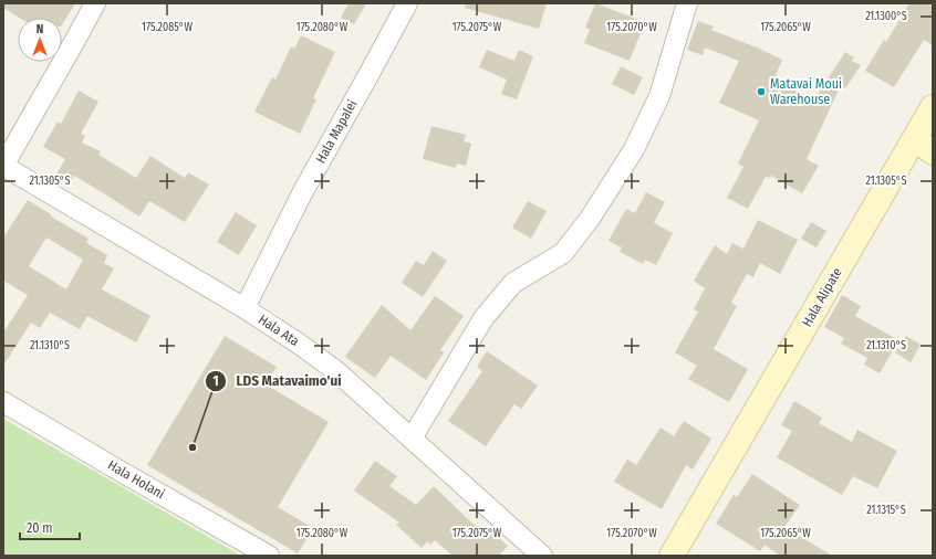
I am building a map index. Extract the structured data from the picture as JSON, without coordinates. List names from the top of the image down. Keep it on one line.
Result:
{"streets":{"street":["Hala Mapalei","Hala Alipate","Hala Ata","Hala Holani"]},"crossings":[["Hala Mapalei","Hala Ata"]],"places":["Matavai Moui Warehouse","LDS Matavaimo'ui"],"scale_bar":"20 m","north":"top","coordinates":["21.1300°S","175.2085°W","175.2080°W","175.2075°W","175.2070°W","175.2065°W","21.1305°S","21.1310°S","21.1315°S"]}
